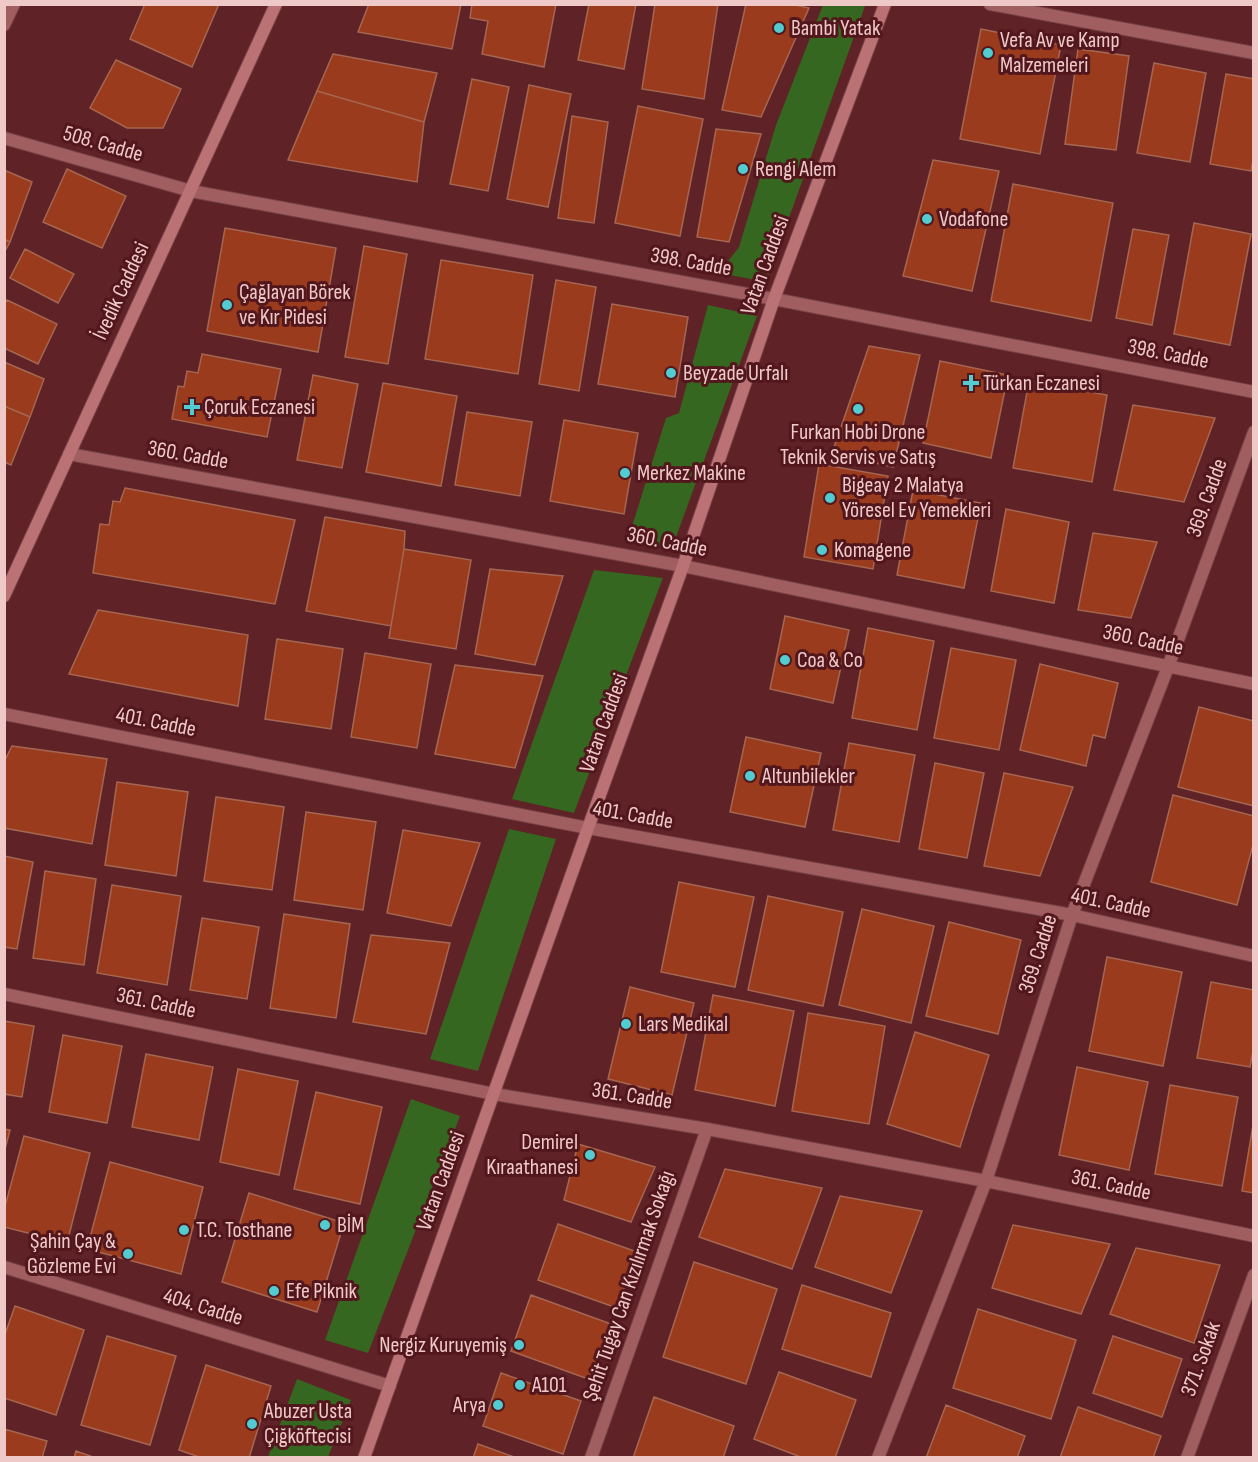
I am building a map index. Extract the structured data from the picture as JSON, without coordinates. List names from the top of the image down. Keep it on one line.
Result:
{"streets":{"main road":["Vatan Caddesi","İvedik Caddesi"],"street":["508. Cadde","398. Cadde","360. Cadde","369. Cadde","401. Cadde","361. Cadde","Şehit Tugay Can Kızılırmak Sokağı","404. Cadde","371. Sokak"]},"crossings":[["508. Cadde","398. Cadde"],["508. Cadde","İvedik Caddesi"],["398. Cadde","Vatan Caddesi"],["398. Cadde","İvedik Caddesi"],["Vatan Caddesi","360. Cadde"],["Vatan Caddesi","401. Cadde"],["Vatan Caddesi","361. Cadde"],["Vatan Caddesi","404. Cadde"],["İvedik Caddesi","360. Cadde"],["360. Cadde","369. Cadde"],["369. Cadde","401. Cadde"],["369. Cadde","361. Cadde"],["361. Cadde","Şehit Tugay Can Kızılırmak Sokağı"]],"places":{"other":["Bambi Yatak","Vefa Av ve Kamp Malzemeleri","Rengi Alem","Vodafone","Çağlayan Börek ve Kır Pidesi","Beyzade Urfalı","Furkan Hobi Drone Teknik Servis ve Satış","Merkez Makine","Bigeay 2 Malatya Yöresel Ev Yemekleri","Komagene","Coa & Co","Altunbilekler","Lars Medikal","Demirel Kıraathanesi","BİM","T.C. Tosthane","Şahin Çay & Gözleme Evi","Efe Piknik","Nergiz Kuruyemiş","A101","Arya","Abuzer Usta Çiğköftecisi"],"health":["Türkan Eczanesi","Çoruk Eczanesi"]}}
